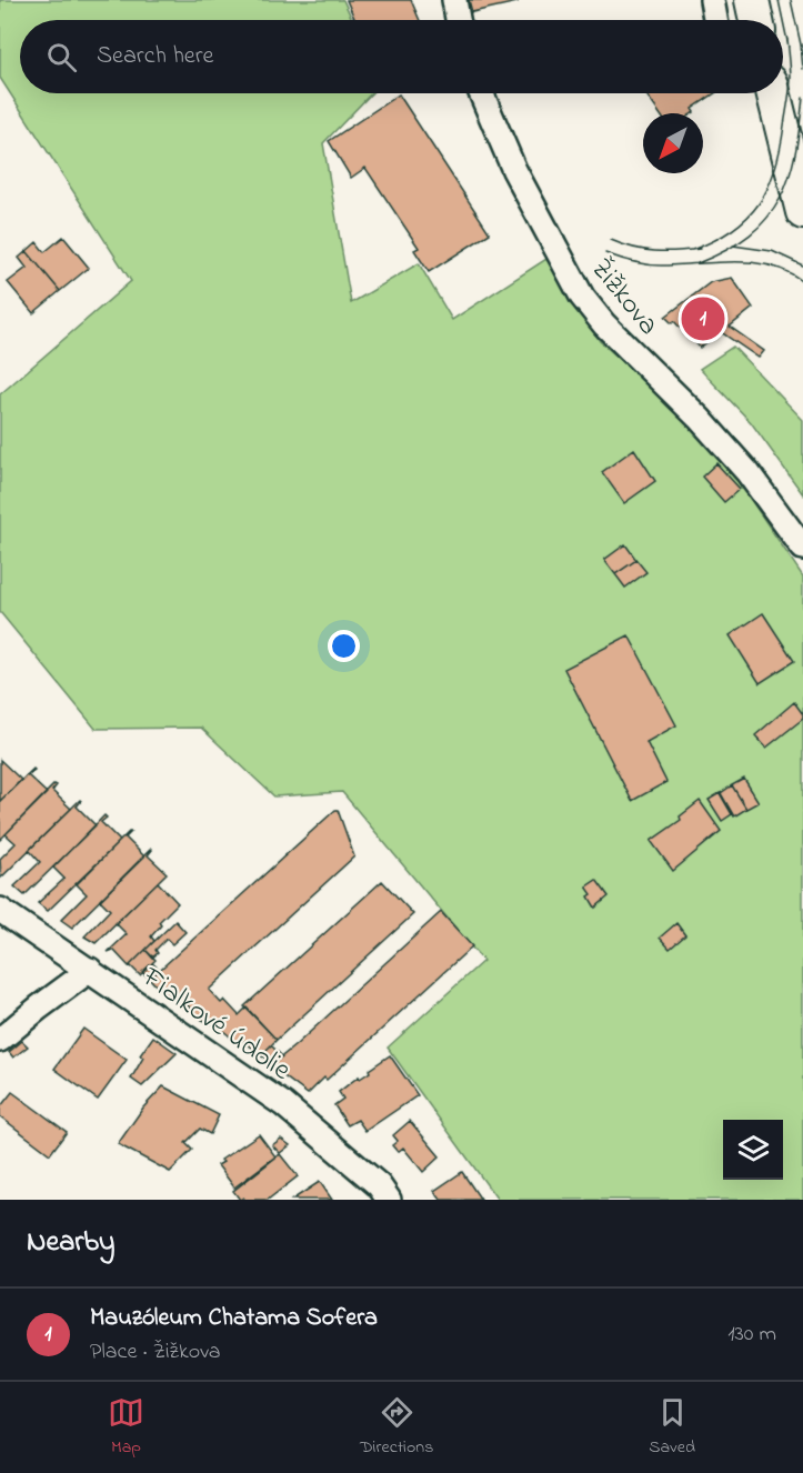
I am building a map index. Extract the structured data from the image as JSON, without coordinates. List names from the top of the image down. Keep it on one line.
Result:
{"streets":{"street":["Žižkova","Fialkové údolie"]},"north":"bottom left","page":{"search":"Search here","pins":"1","heading":"Nearby","list":[{"mark":"1","name":"Mauzóleum Chatama Sofera","note":"Place · Žižkova","value":"130 m"}],"nav":["Map","Directions","Saved"]}}
